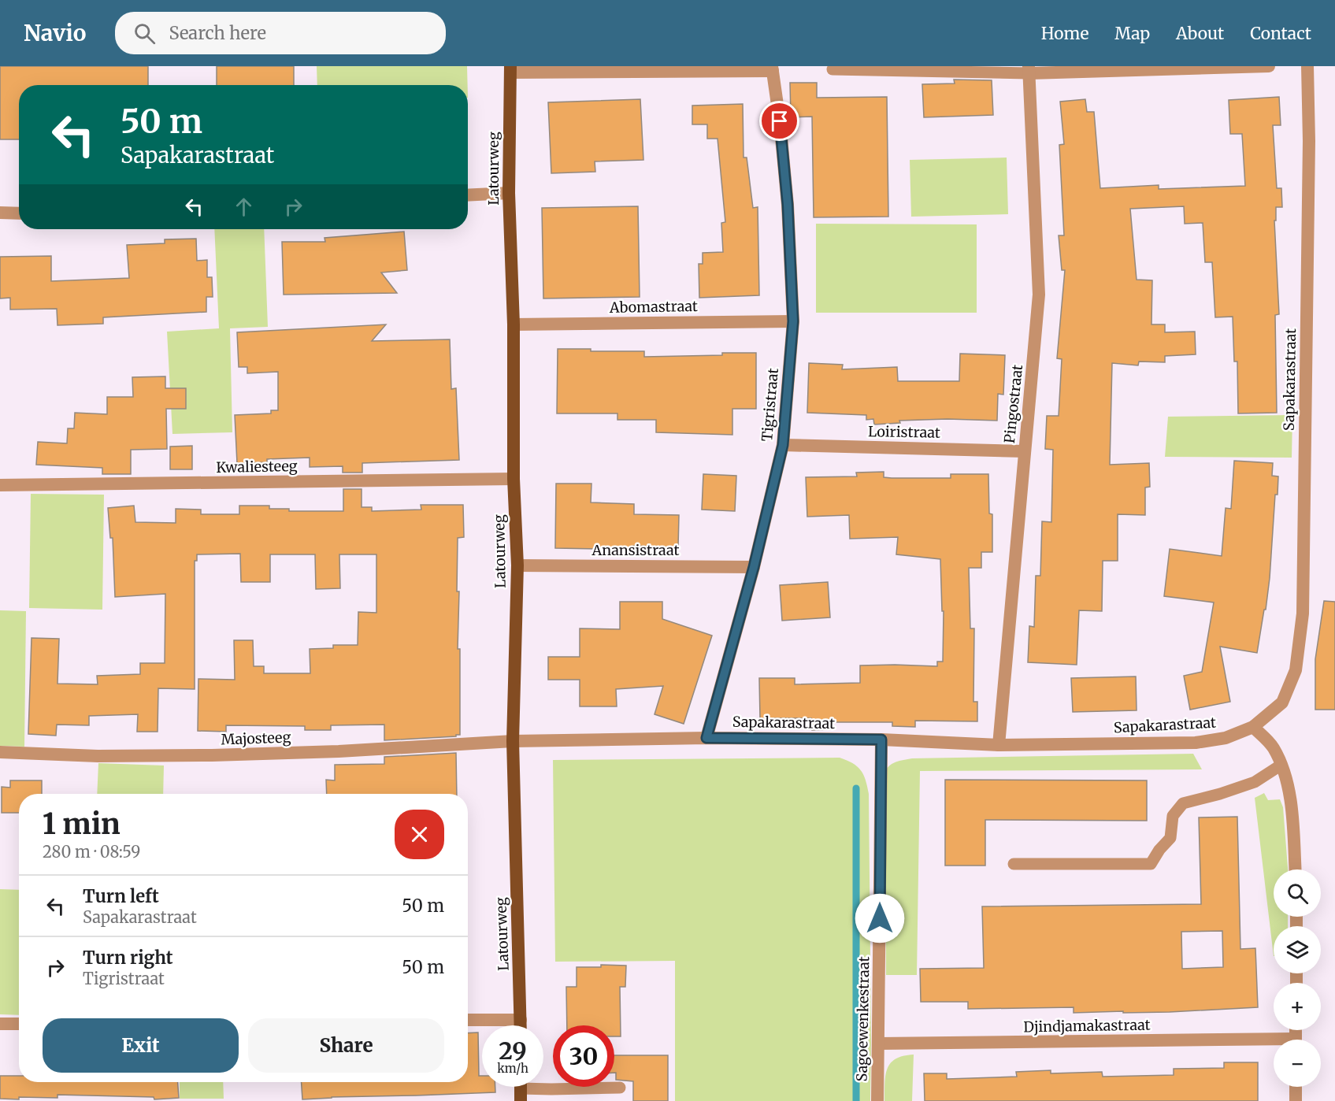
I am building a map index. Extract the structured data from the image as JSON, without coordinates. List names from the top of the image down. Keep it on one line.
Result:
{"streets":{"main road":["Latourweg"],"street":["Abomastraat","Sapakarastraat","Pingostraat","Tigristraat","Loiristraat","Kwaliesteeg","Anansistraat","Majosteeg","Sagoewenkestraat","Djindjamakastraat"]},"crossings":[["Latourweg","Abomastraat"],["Latourweg","Sapakarastraat"],["Latourweg","Kwaliesteeg"],["Latourweg","Anansistraat"],["Latourweg","Majosteeg"],["Abomastraat","Tigristraat"],["Sapakarastraat","Pingostraat"],["Sapakarastraat","Tigristraat"],["Sapakarastraat","Majosteeg"],["Sapakarastraat","Sagoewenkestraat"],["Pingostraat","Loiristraat"],["Tigristraat","Loiristraat"],["Tigristraat","Anansistraat"],["Sagoewenkestraat","Djindjamakastraat"]],"page":{"header":"Navio","search":"Search here","nav":["Home","Map","About","Contact"],"turn":["50 m","Sapakarastraat"],"heading":["1 min","280 m · 08:59"],"map_buttons":["+","−"],"list":[{"name":"Turn left","note":"Sapakarastraat","value":"50 m"},{"name":"Turn right","note":"Tigristraat","value":"50 m"}],"buttons":["Exit","Share"],"speed":"29 km/h","limit":"30"}}
